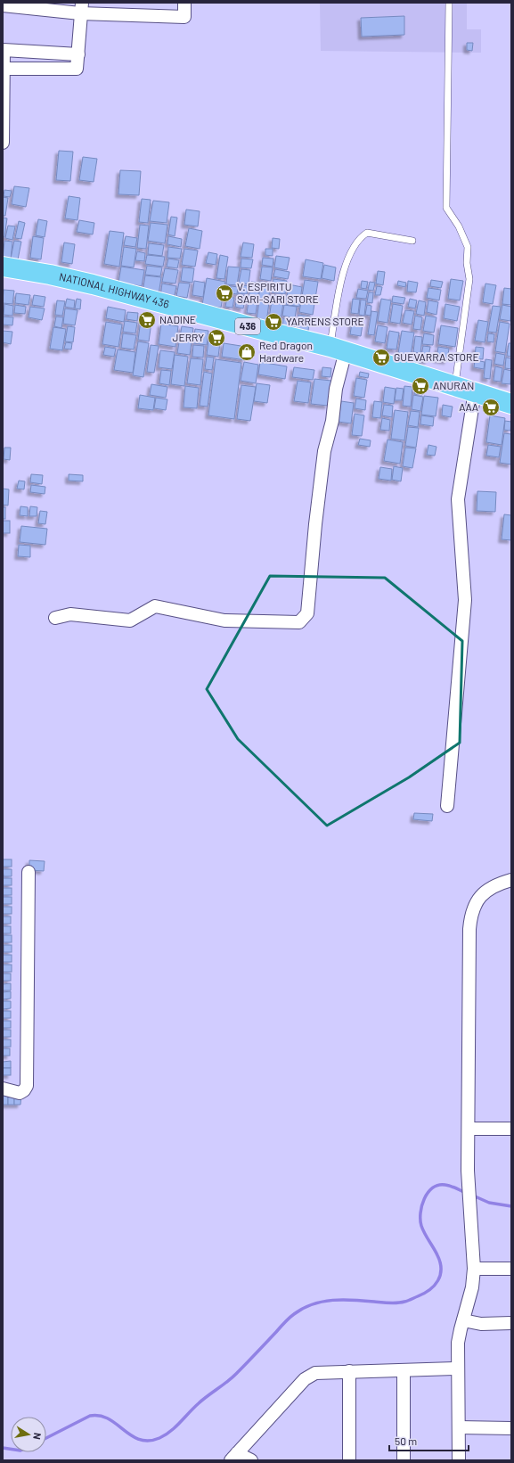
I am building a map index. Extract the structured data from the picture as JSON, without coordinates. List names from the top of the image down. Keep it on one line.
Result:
{"streets":{"main road":["NATIONAL HIGHWAY 436","436"]},"places":{"supermarket":["V. ESPIRITU SARI-SARI STORE","NADINE","YARRENS STORE","JERRY","GUEVARRA STORE","ANURAN","AAA"],"shop":["Red Dragon Hardware"]},"scale_bar":"50 m","north":"right"}
